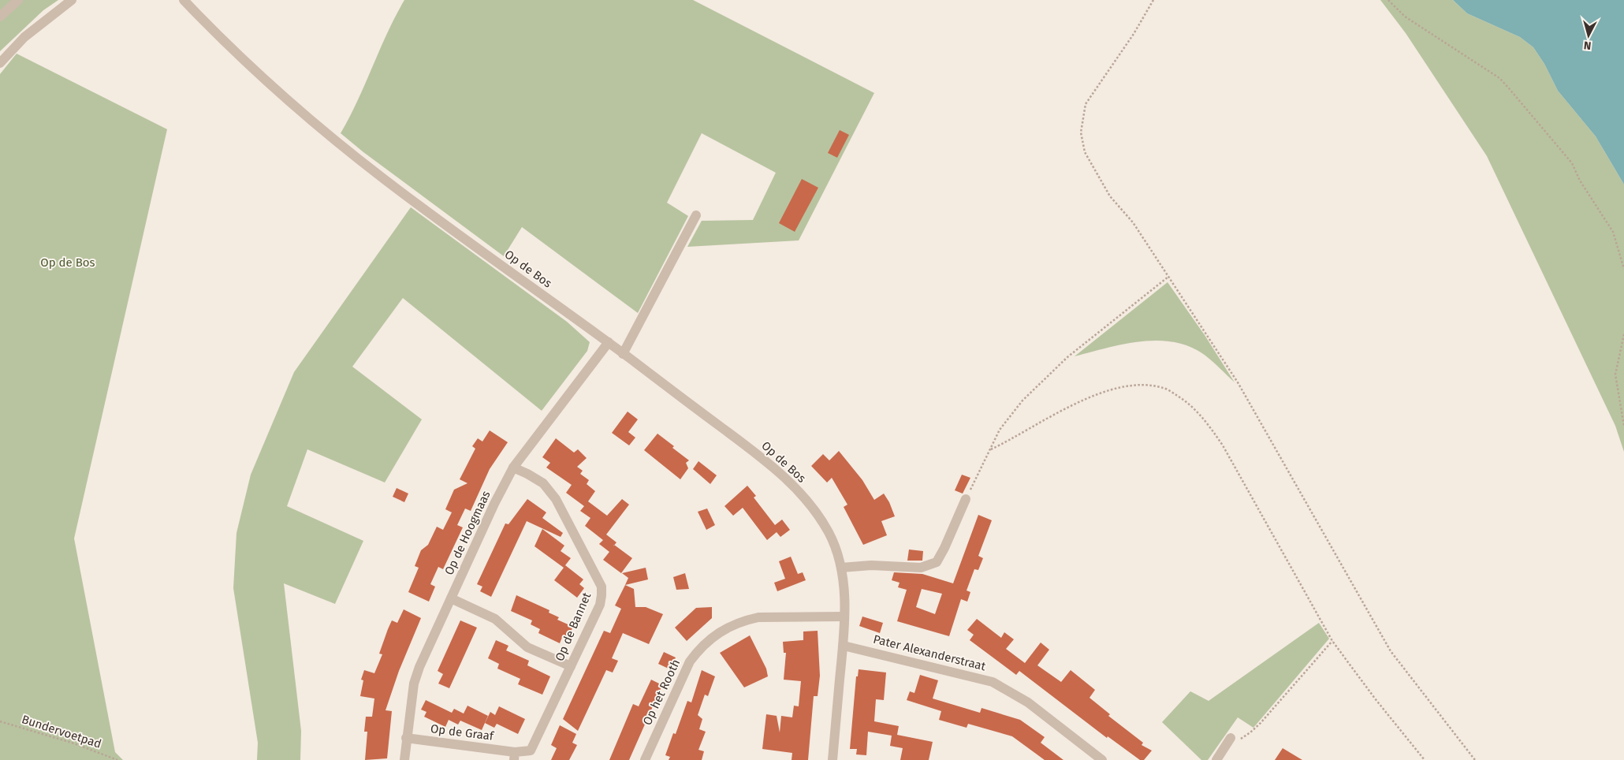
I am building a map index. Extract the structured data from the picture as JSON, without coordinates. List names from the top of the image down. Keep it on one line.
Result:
{"streets":{"street":["Op de Bos","Op de Hoogmaas","Op de Bannet","Pater Alexanderstraat","Op het Rooth","Op de Graaf"],"path":["Bundervoetpad"]},"crossings":[["Op de Bos","Op de Hoogmaas"],["Op de Bos","Pater Alexanderstraat"],["Op de Bos","Op het Rooth"],["Op de Hoogmaas","Op de Bannet"],["Op de Hoogmaas","Op de Graaf"],["Op de Bannet","Op de Graaf"]],"parks":["Op de Bos"],"north":"bottom"}
